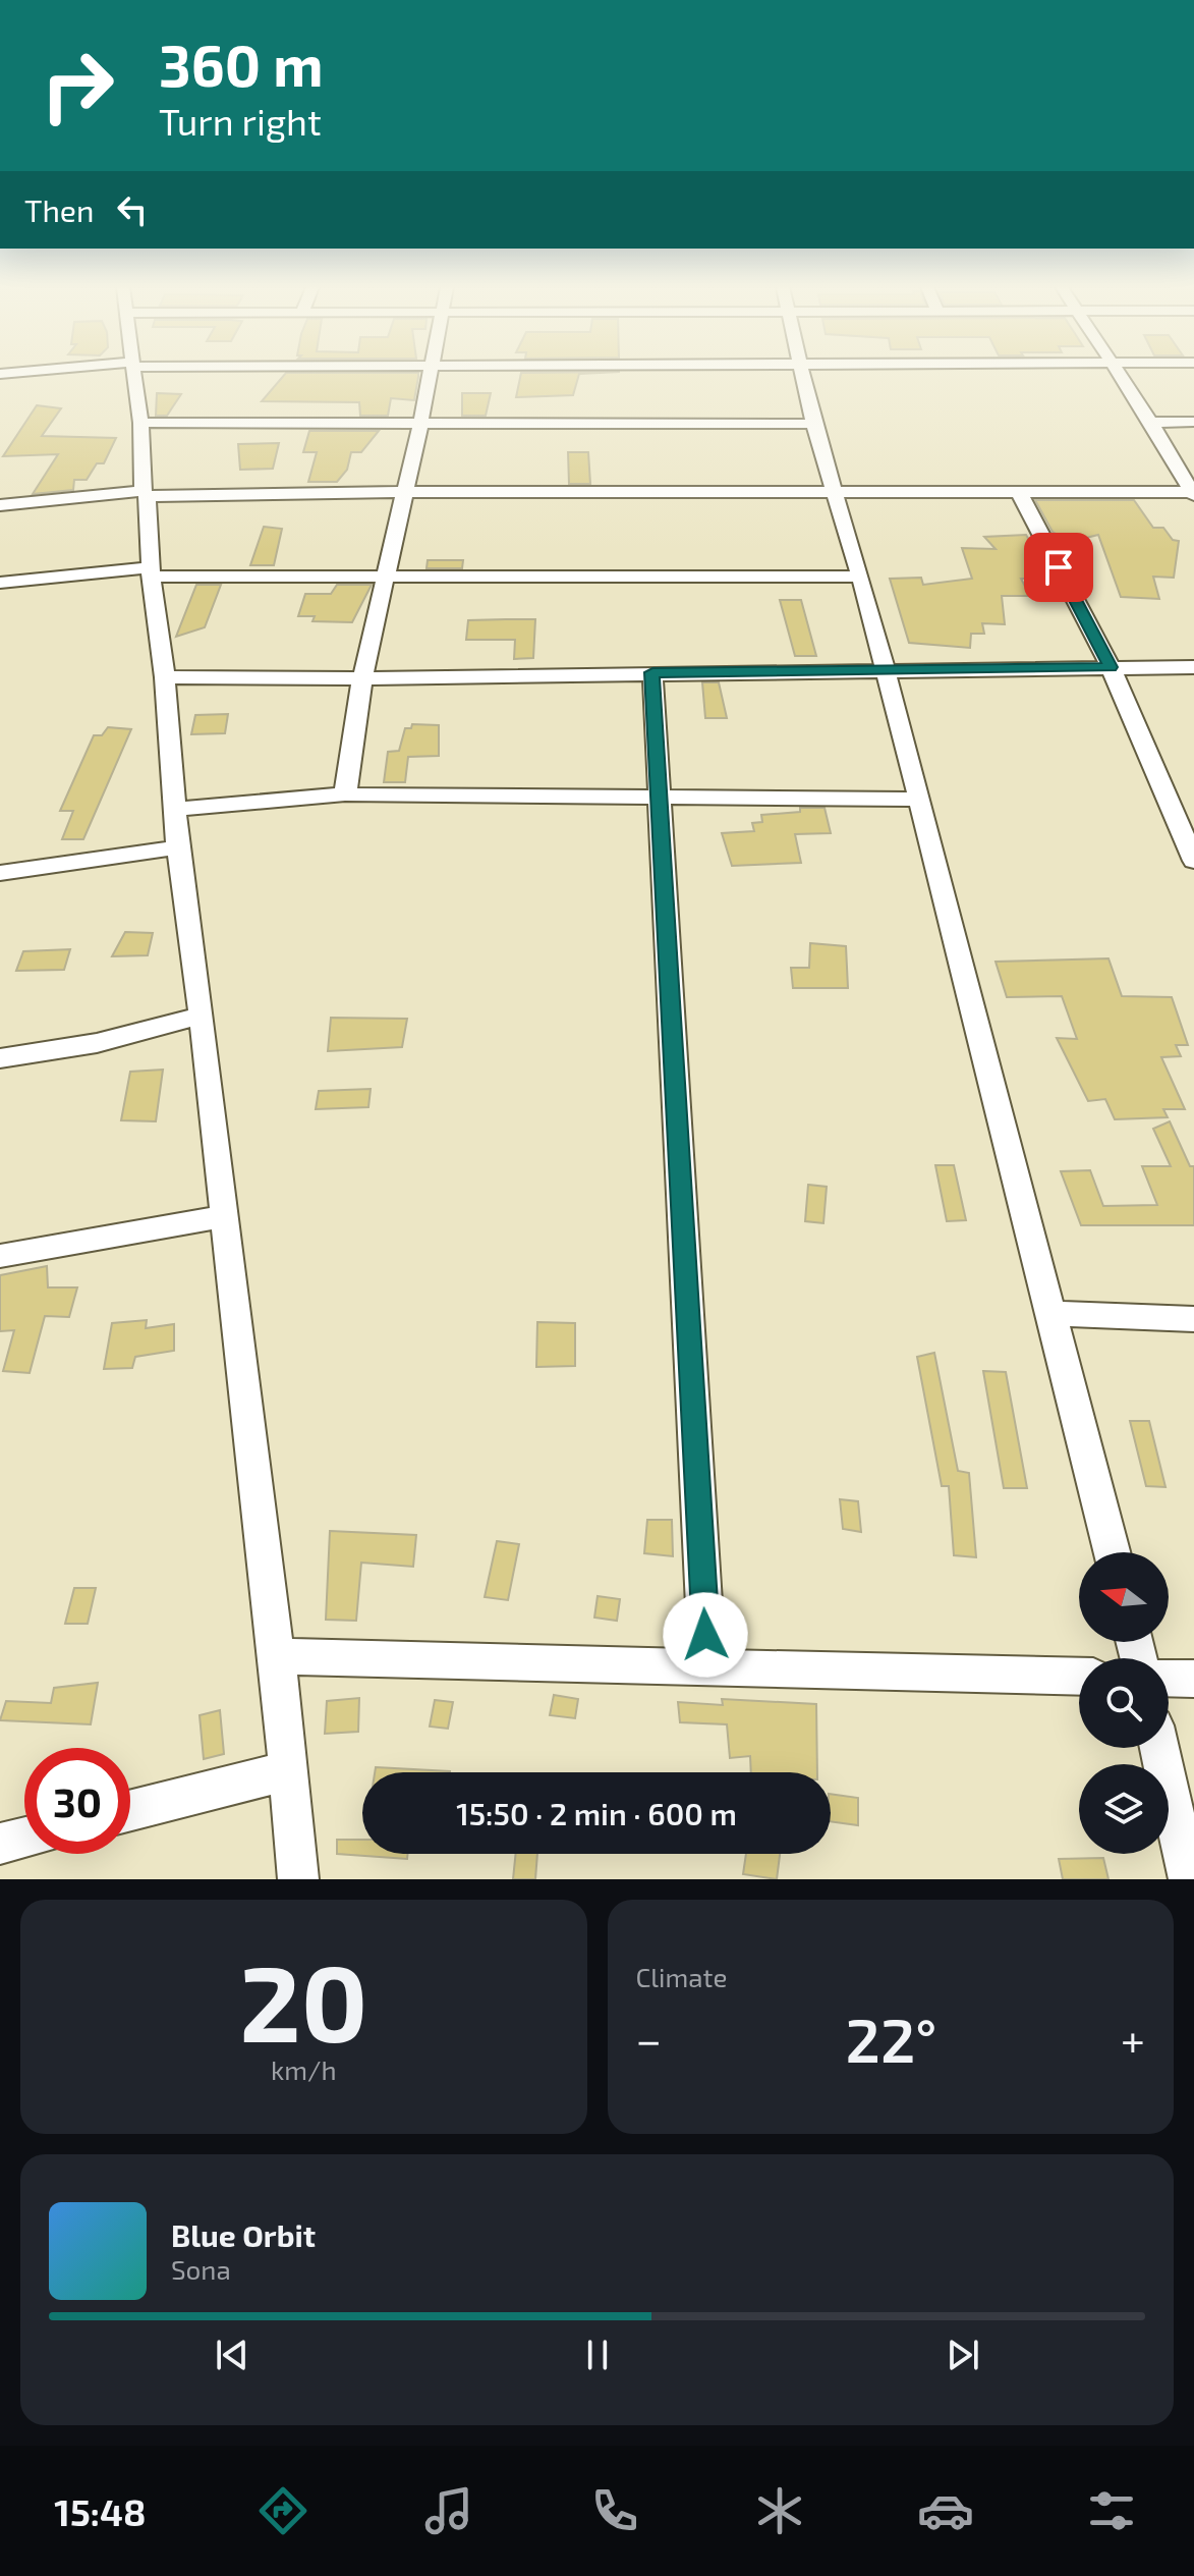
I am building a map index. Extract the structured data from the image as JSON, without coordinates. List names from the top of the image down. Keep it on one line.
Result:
{"north":"left","page":{"turn":["360 m","Turn right"],"then":"Then","limit":"30","trip":"15:50 · 2 min · 600 m","tile":[["20","km/h"],"Climate"],"heat":["−","22°","+"],"song":["Blue Orbit","Sona"],"tabs":"15:48"}}
